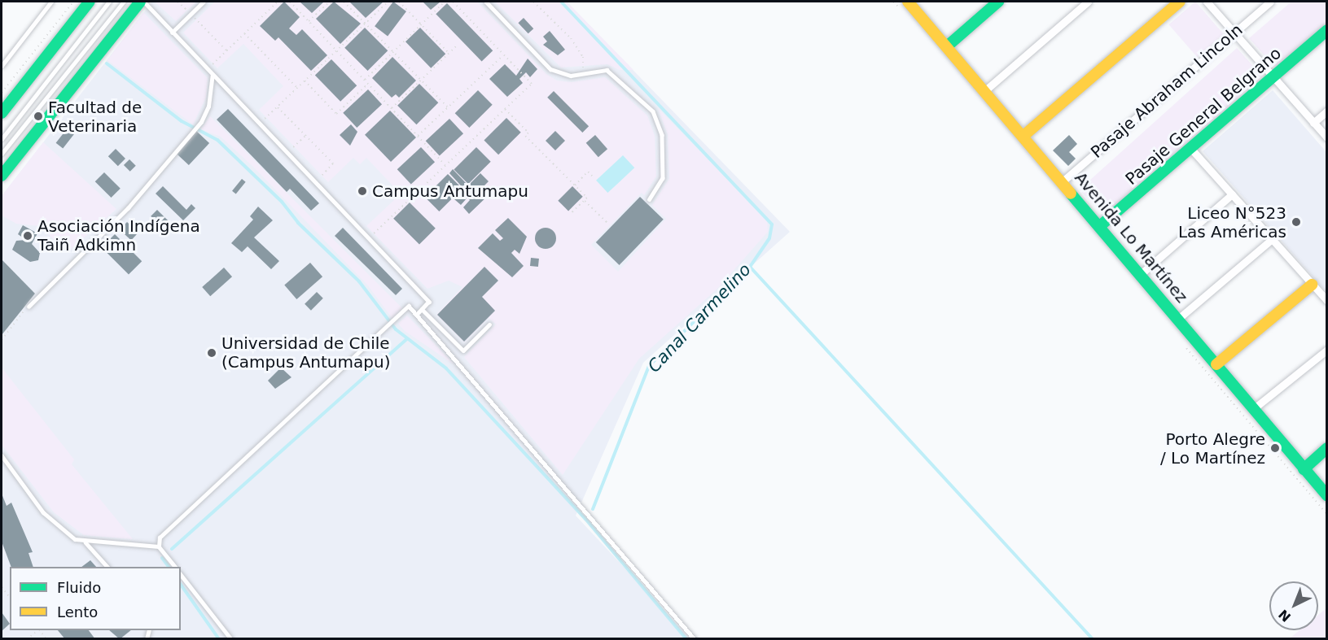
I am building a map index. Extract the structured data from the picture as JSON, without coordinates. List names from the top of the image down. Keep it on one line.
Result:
{"streets":{"main road":["Pasaje General Belgrano","Avenida Lo Martínez"],"street":["Pasaje Abraham Lincoln"]},"crossings":[["Pasaje Abraham Lincoln","Avenida Lo Martínez"],["Pasaje General Belgrano","Avenida Lo Martínez"]],"water":["Canal Carmelino"],"places":["Facultad de Veterinaria","Campus Antumapu","Liceo N°523 Las Américas","Asociación Indígena Taiñ Adkimn","Universidad de Chile (Campus Antumapu)","Porto Alegre / Lo Martínez"],"legend":["Fluido","Lento"],"north":"bottom left"}
